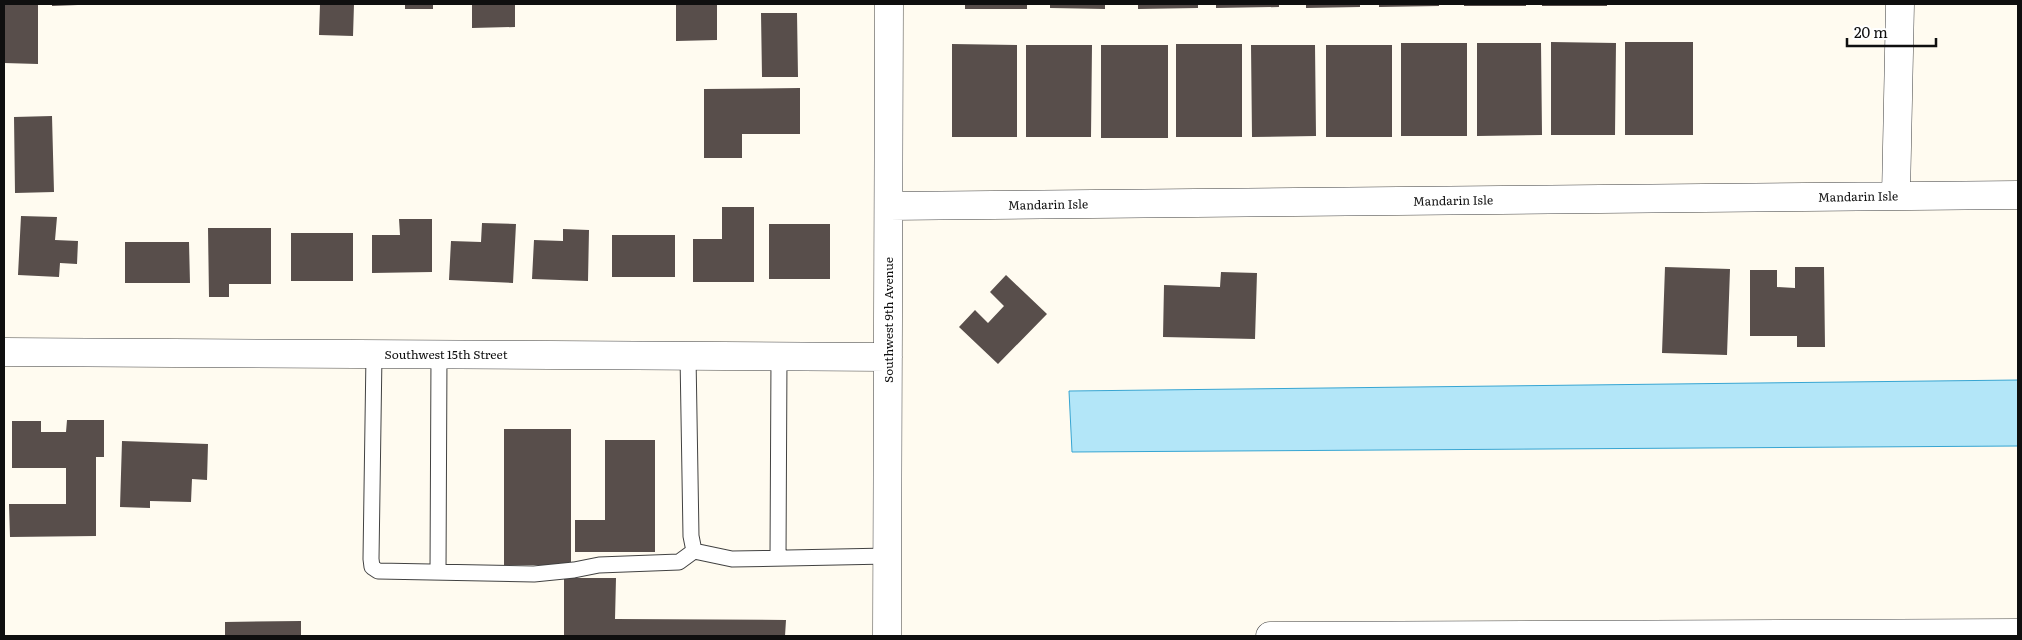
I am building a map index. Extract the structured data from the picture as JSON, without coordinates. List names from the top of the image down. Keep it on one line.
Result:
{"streets":{"street":["Mandarin Isle","Southwest 9th Avenue","Southwest 15th Street"]},"crossings":[["Mandarin Isle","Southwest 9th Avenue"],["Southwest 9th Avenue","Southwest 15th Street"]],"scale_bar":"20 m"}
